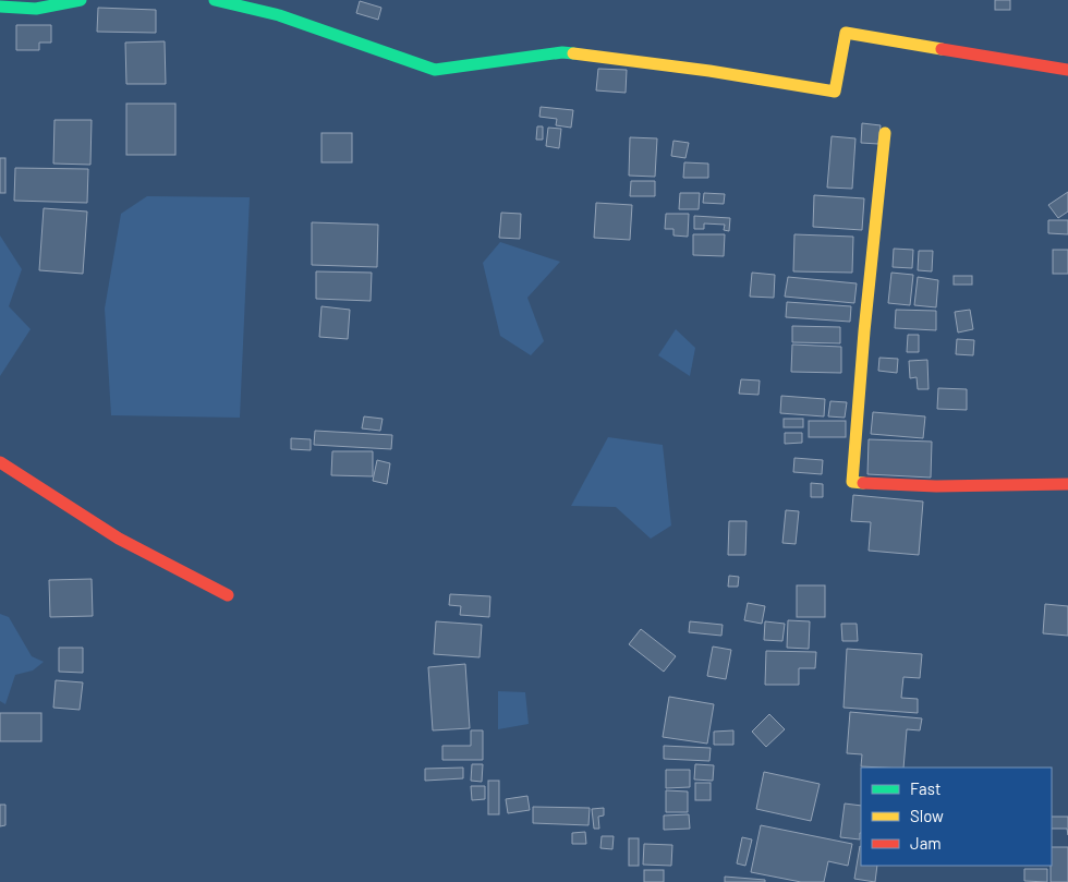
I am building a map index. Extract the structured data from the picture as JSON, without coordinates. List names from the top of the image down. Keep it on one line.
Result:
{"legend":["Fast","Slow","Jam"]}
